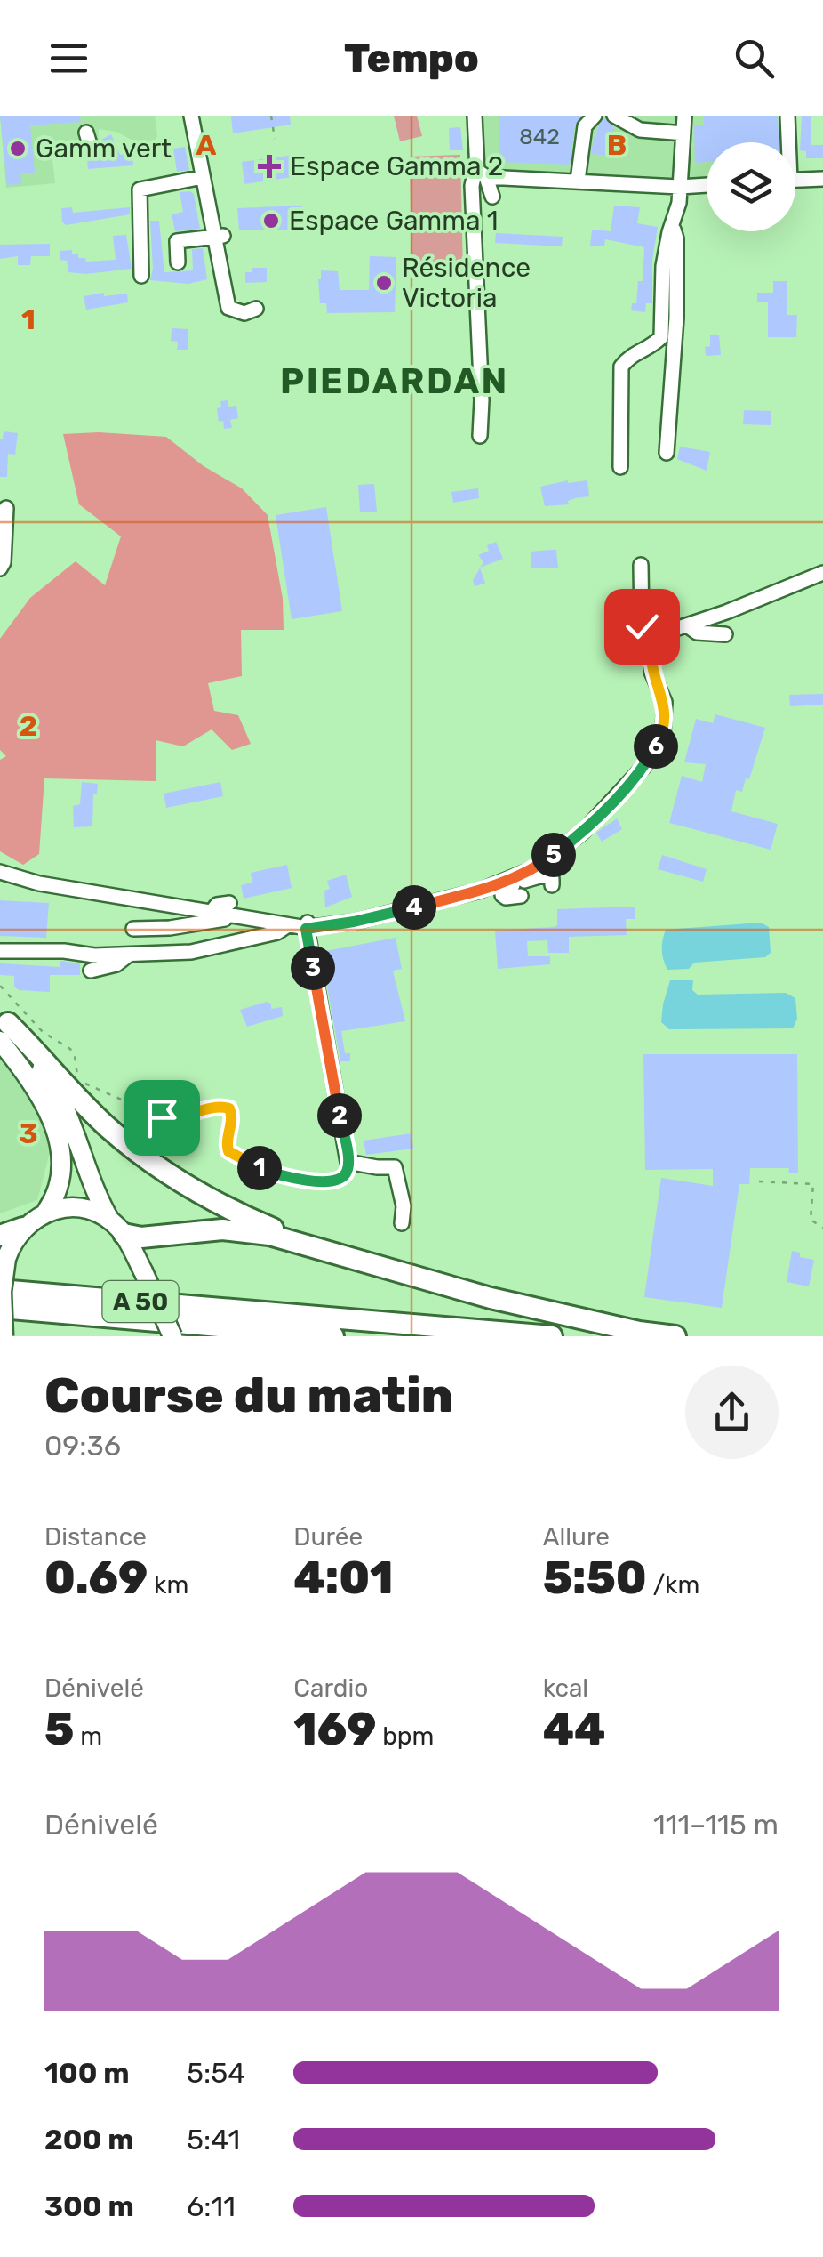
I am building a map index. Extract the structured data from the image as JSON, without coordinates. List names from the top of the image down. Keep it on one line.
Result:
{"streets":{"highway":["A 50"]},"districts":["PIEDARDAN"],"places":{"other":["Gamm vert","Espace Gamma 1","Résidence Victoria"],"health":["Espace Gamma 2"]},"house_numbers":["842"],"page":{"header":"Tempo","pins":["6","5","4","3","2","1"],"heading":["Course du matin","09:36"],"stats":[["Distance","0.69 km"],["Durée","4:01"],["Allure","5:50 /km"],["Dénivelé","5 m"],["Cardio","169 bpm"],["kcal","44"]],"chart":["Dénivelé","111–115 m"],"list":[{"name":"100 m","note":"5:54"},{"name":"200 m","note":"5:41"},{"name":"300 m","note":"6:11"}]},"grid":{"columns":["A","B"],"rows":["1","2","3"]}}
